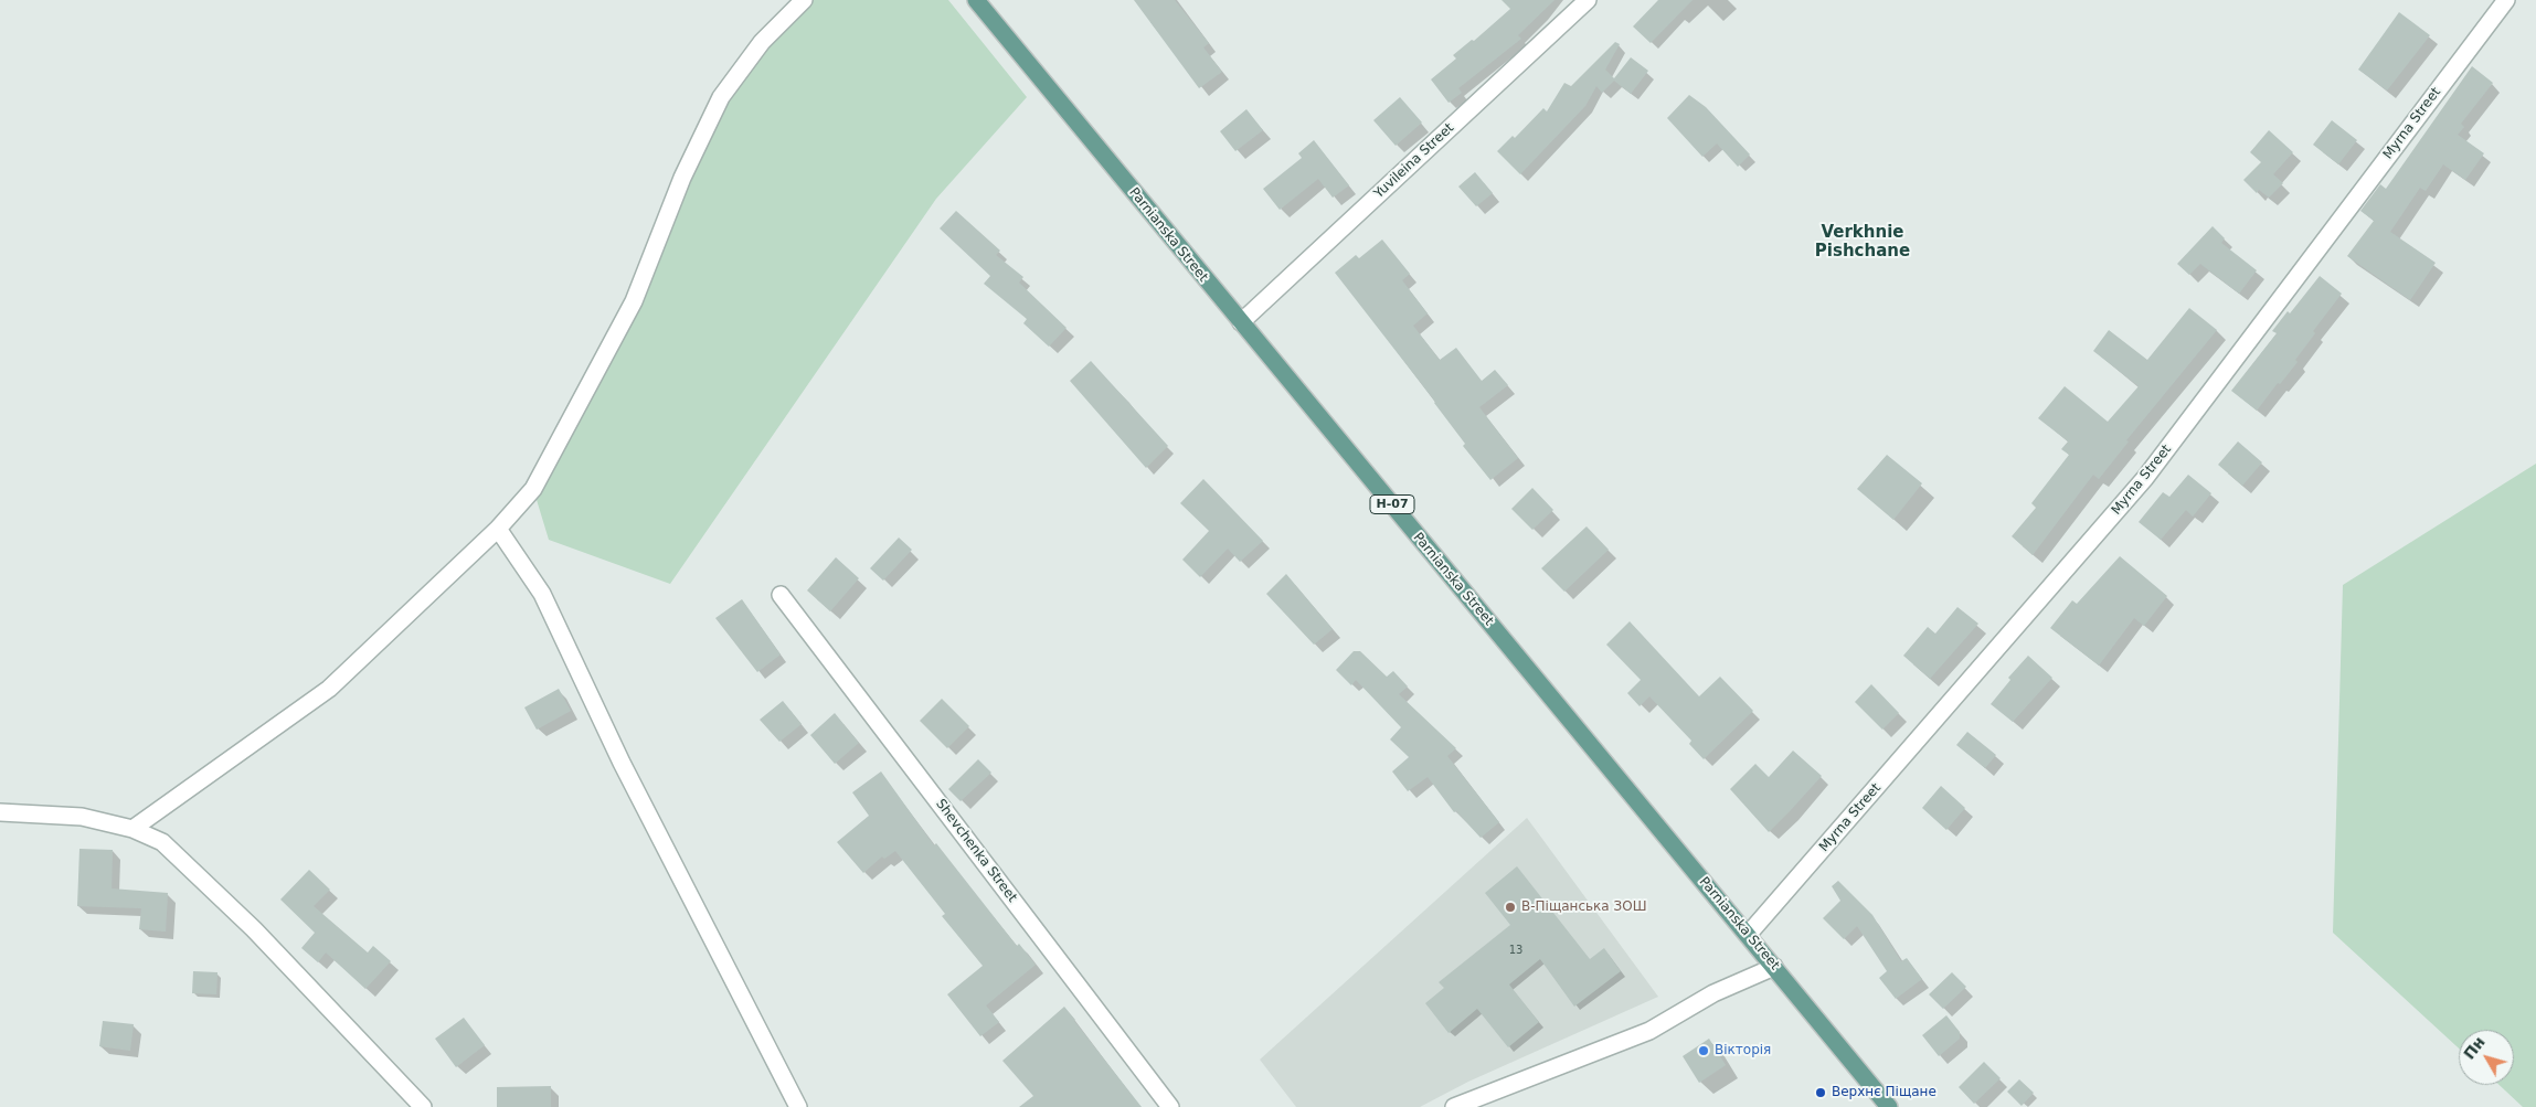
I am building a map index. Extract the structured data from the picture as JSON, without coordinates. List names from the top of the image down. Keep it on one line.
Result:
{"streets":{"main road":["Parnianska Street","Н-07"],"street":["Myrna Street","Yuvileina Street","Shevchenka Street"]},"crossings":[["Myrna Street","Parnianska Street"],["Yuvileina Street","Parnianska Street"]],"districts":["Verkhnie Pishchane"],"places":["В-Піщанська ЗОШ","Вікторія","Верхнє Піщане"],"house_numbers":["13"],"north":"top left"}
